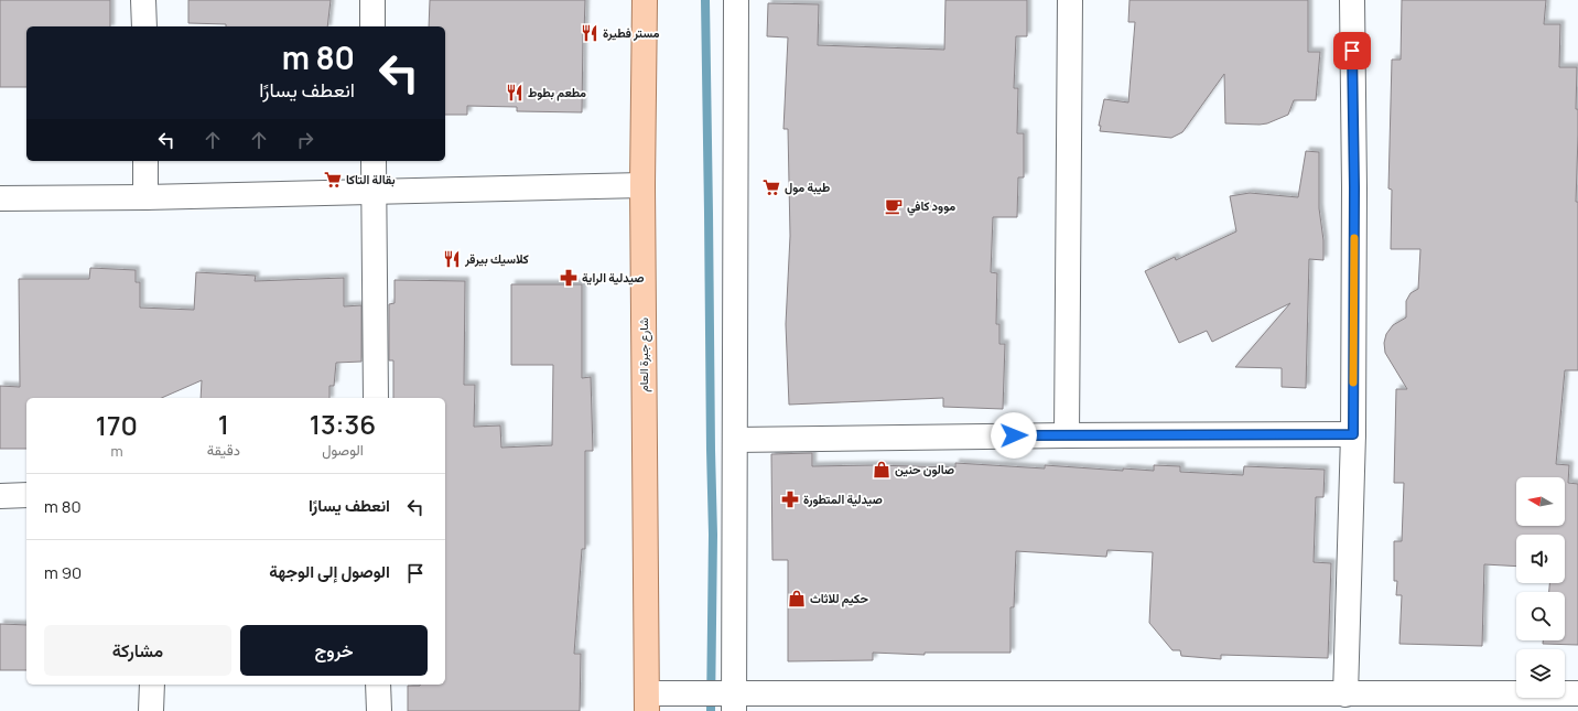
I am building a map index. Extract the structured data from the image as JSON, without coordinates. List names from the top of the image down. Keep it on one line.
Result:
{"streets":{"main road":["شارع جبرة العام"]},"places":{"restaurant":["مستر فطيرة","مطعم بطوط","كلاسيك بيرقر"],"supermarket":["بقالة التاكا","طيبة مول"],"cafe":["موود كافي"],"pharmacy":["صيدلية الراية","صيدلية المتطورة"],"shop":["صالون حنين","حكيم للاثاث"]},"north":"left","page":{"turn":["80 m","انعطف يسارًا"],"eta":["13:36","الوصول","1","دقيقة","170","m"],"list":[{"name":"انعطف يسارًا","value":"80 m"},{"name":"الوصول إلى الوجهة","value":"90 m"}],"buttons":["خروج","مشاركة"]}}
